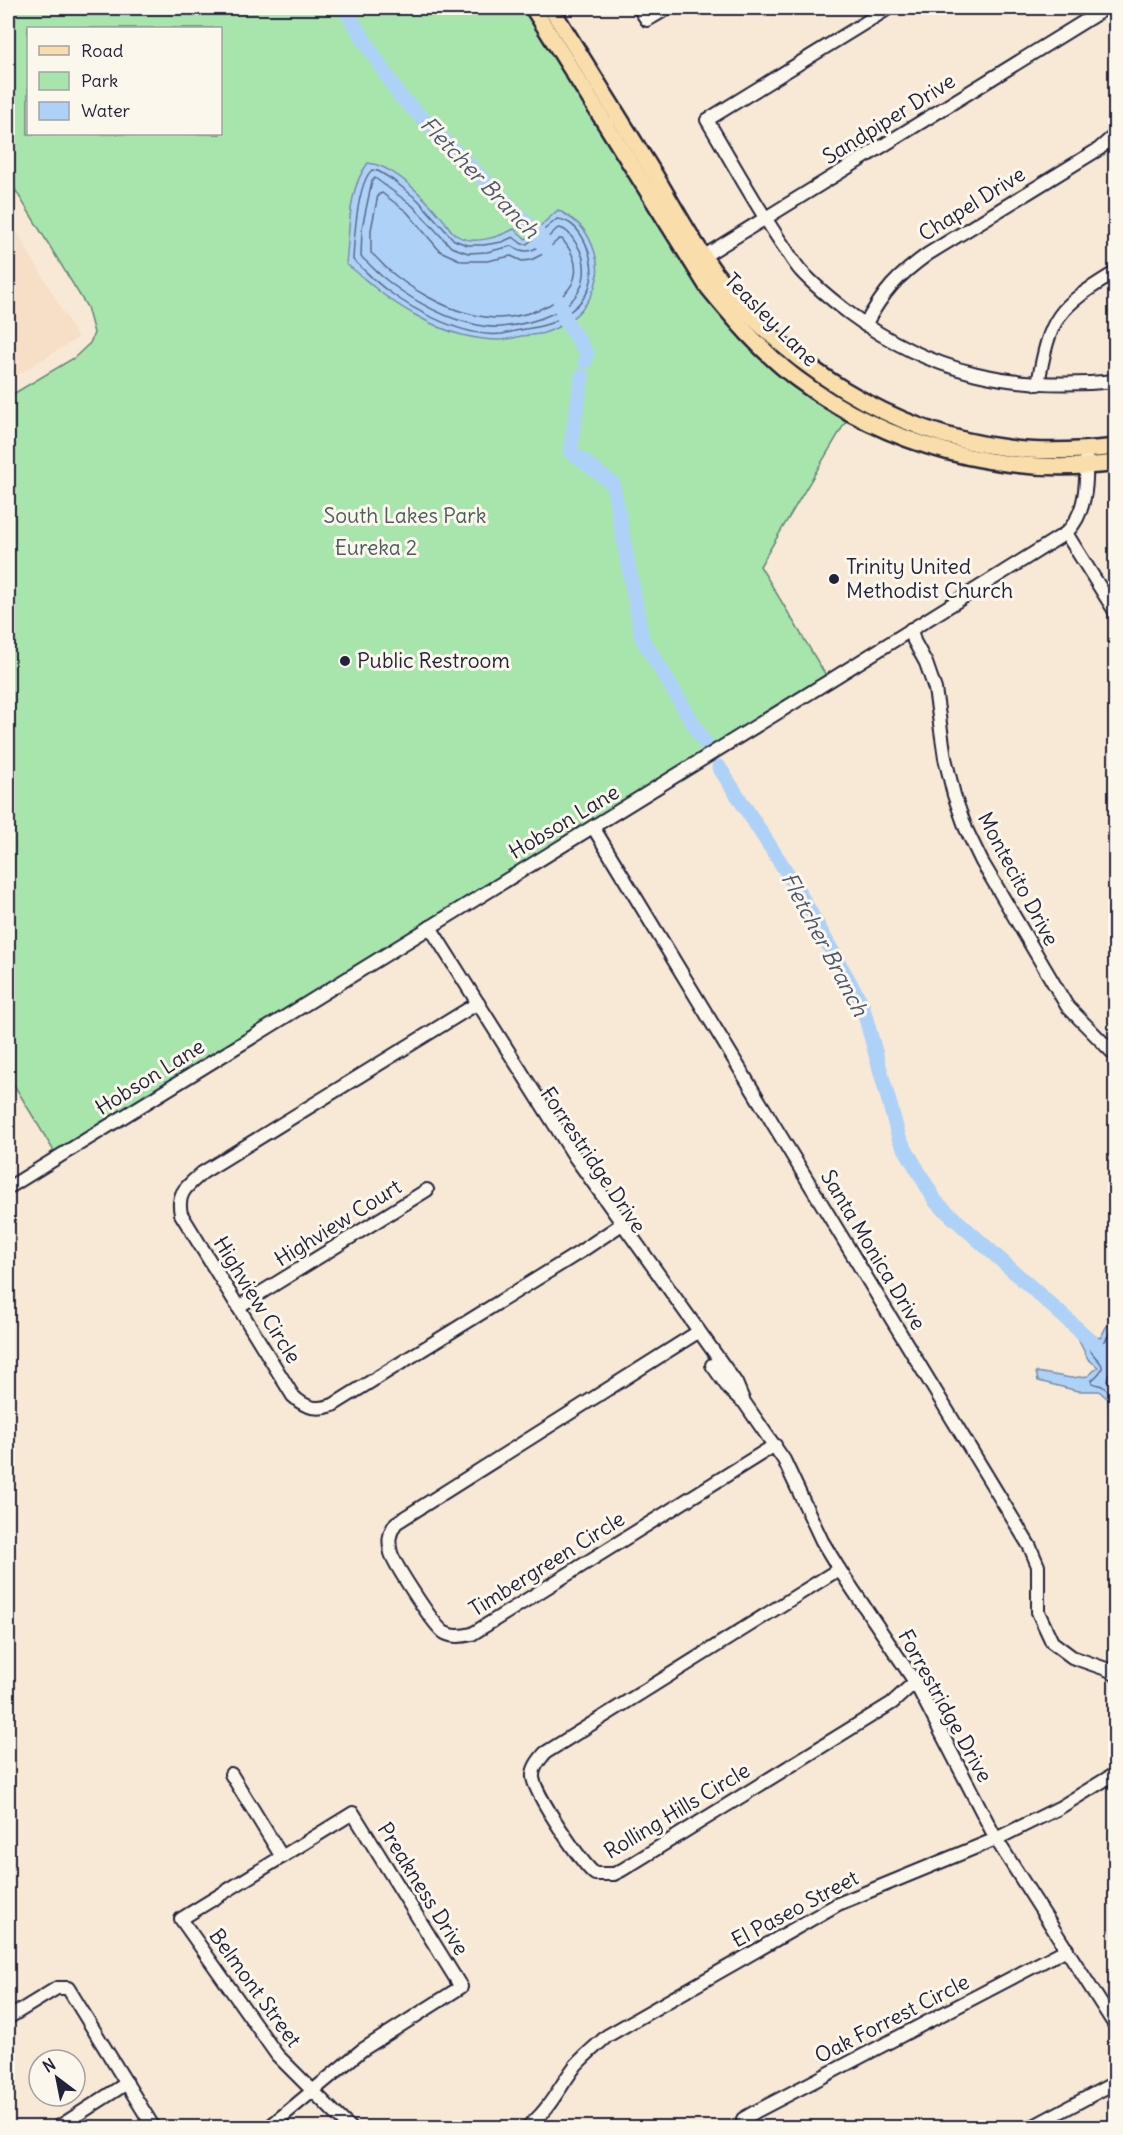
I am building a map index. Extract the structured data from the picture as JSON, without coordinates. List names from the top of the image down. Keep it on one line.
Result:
{"streets":{"main road":["Teasley Lane"],"street":["Sandpiper Drive","Chapel Drive","Hobson Lane","Montecito Drive","Forrestridge Drive","Highview Court","Santa Monica Drive","Highview Circle","Timbergreen Circle","Rolling Hills Circle","Preakness Drive","El Paseo Street","Belmont Street","Oak Forrest Circle"]},"crossings":[["Sandpiper Drive","Teasley Lane"],["Teasley Lane","Hobson Lane"],["Hobson Lane","Montecito Drive"],["Hobson Lane","Forrestridge Drive"],["Hobson Lane","Santa Monica Drive"],["Forrestridge Drive","Highview Circle"],["Forrestridge Drive","Timbergreen Circle"],["Forrestridge Drive","Rolling Hills Circle"],["Forrestridge Drive","El Paseo Street"],["Forrestridge Drive","Oak Forrest Circle"],["Highview Court","Highview Circle"],["Preakness Drive","Belmont Street"]],"water":["Fletcher Branch"],"parks":["South Lakes Park","Eureka 2"],"places":["Trinity United Methodist Church","Public Restroom"],"legend":["Road","Park","Water"],"north":"top left"}
